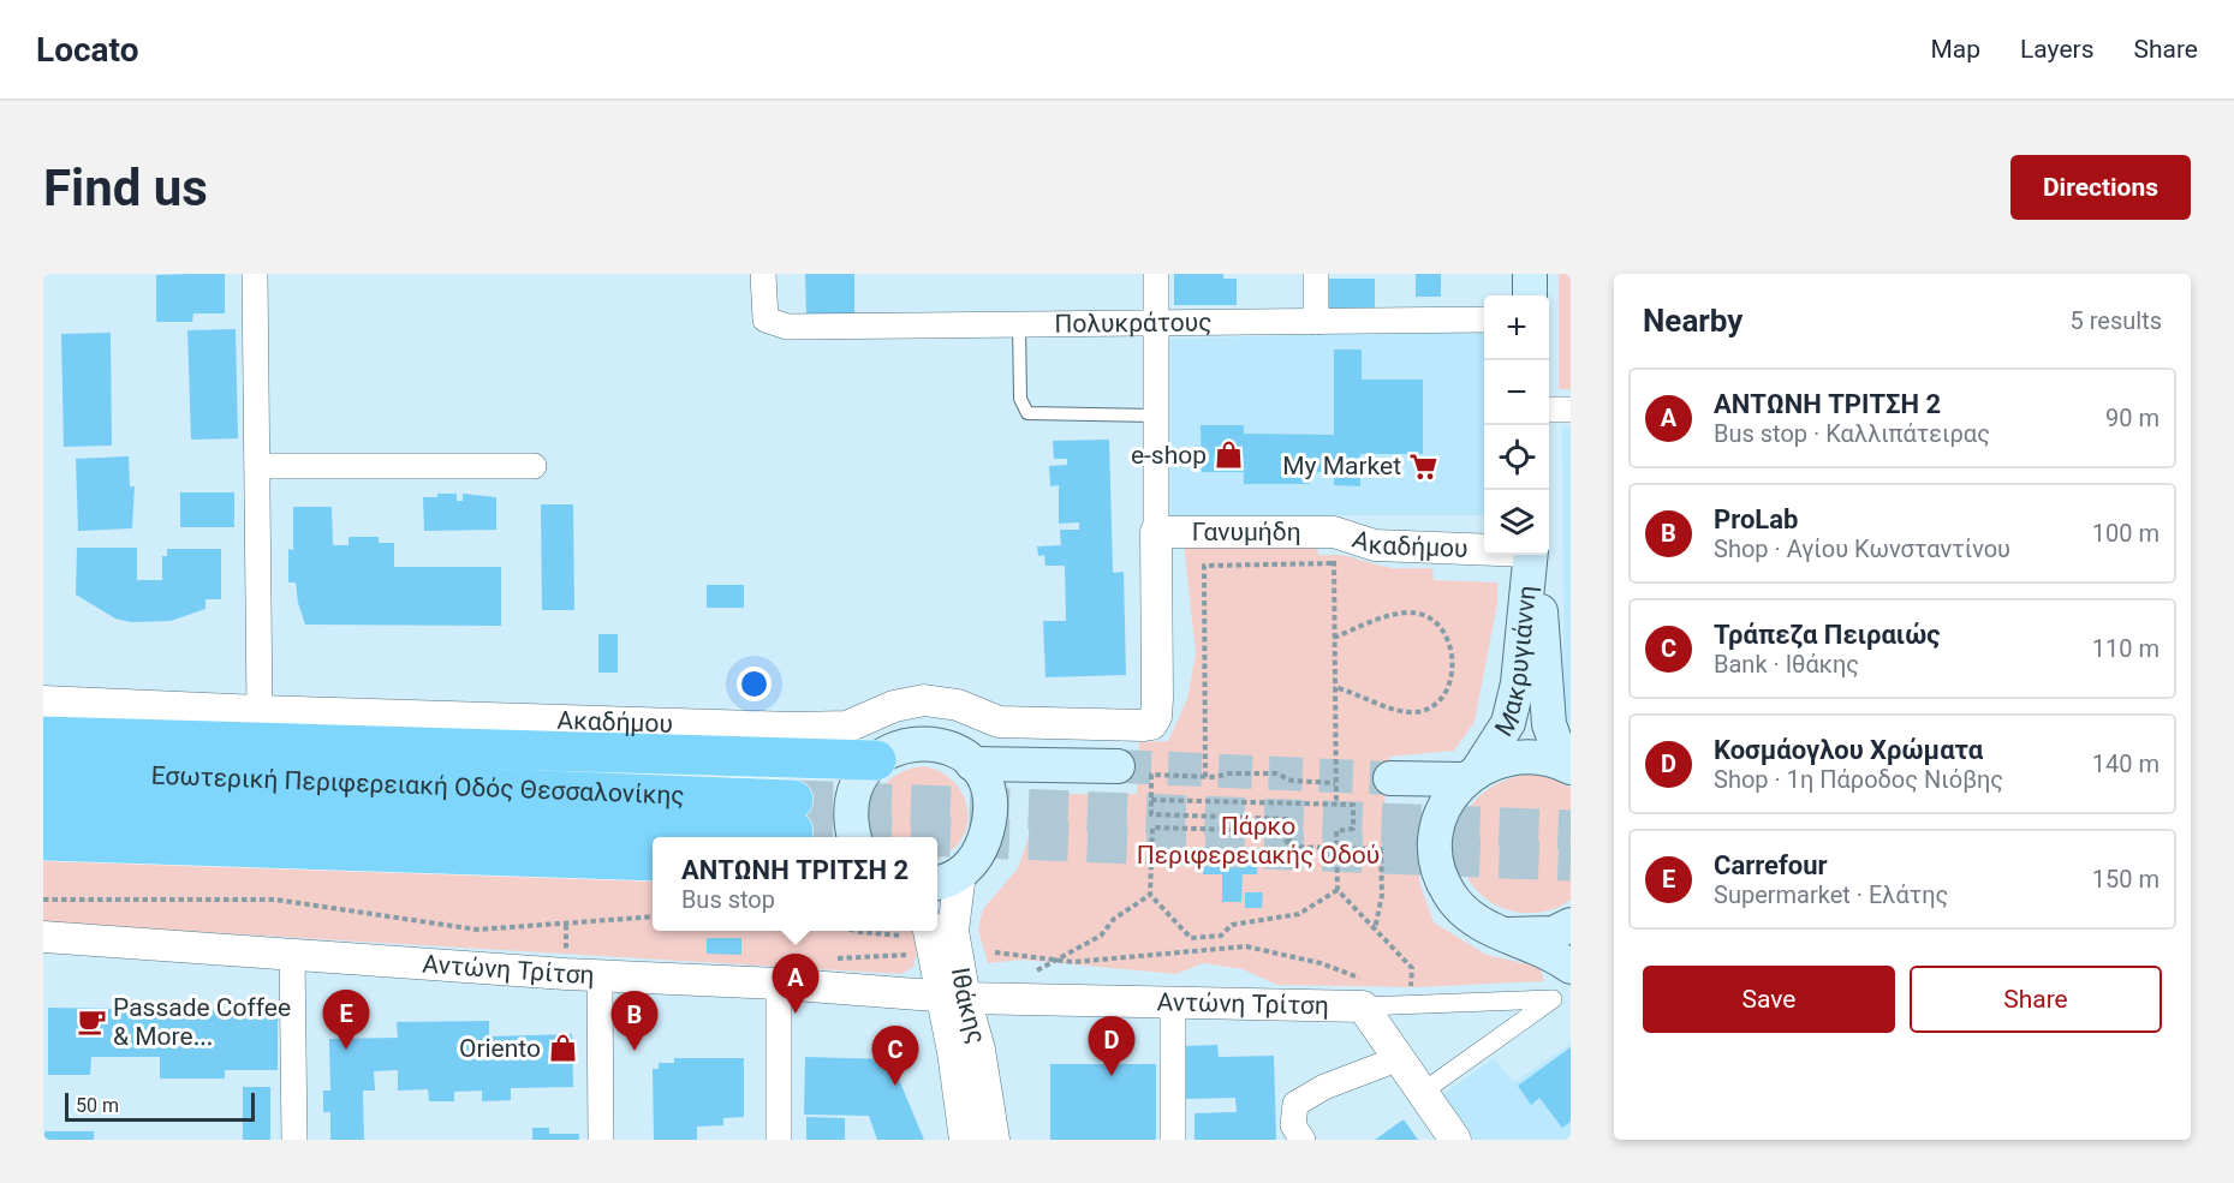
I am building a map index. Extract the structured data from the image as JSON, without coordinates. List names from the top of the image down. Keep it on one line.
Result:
{"streets":{"highway":["Εσωτερική Περιφερειακή Οδός Θεσσαλονίκης"],"main road":["Μακρυγιάννη","Ιθάκης"],"street":["Πολυκράτους","Γανυμήδη","Ακαδήμου","Αντώνη Τρίτση"]},"crossings":[["Γανυμήδη","Ακαδήμου"],["Ακαδήμου","Μακρυγιάννη"],["Αντώνη Τρίτση","Ιθάκης"]],"parks":["Πάρκο Περιφερειακής Οδού"],"places":{"shop":["e-shop","Oriento"],"supermarket":["Μy Μarket"],"cafe":["Passade Coffee & More..."]},"scale_bar":"50 m","page":{"header":"Locato","nav":["Map","Layers","Share"],"buttons":["Directions",["Save","Share"]],"title":"Find us","heading":["Nearby","5 results"],"map_buttons":["+","−"],"list":[{"mark":"A","name":"ΑΝΤΩΝΗ ΤΡΙΤΣΗ 2","note":"Bus stop · Καλλιπάτειρας","value":"90 m"},{"mark":"B","name":"ProLab","note":"Shop · Αγίου Κωνσταντίνου","value":"100 m"},{"mark":"C","name":"Τράπεζα Πειραιώς","note":"Bank · Ιθάκης","value":"110 m"},{"mark":"D","name":"Κοσμάογλου Χρώματα","note":"Shop · 1η Πάροδος Νιόβης","value":"140 m"},{"mark":"E","name":"Carrefour","note":"Supermarket · Ελάτης","value":"150 m"}],"popup":["ΑΝΤΩΝΗ ΤΡΙΤΣΗ 2","Bus stop"],"pins":["A","E","B","D","C"],"scale":"50 m"}}
